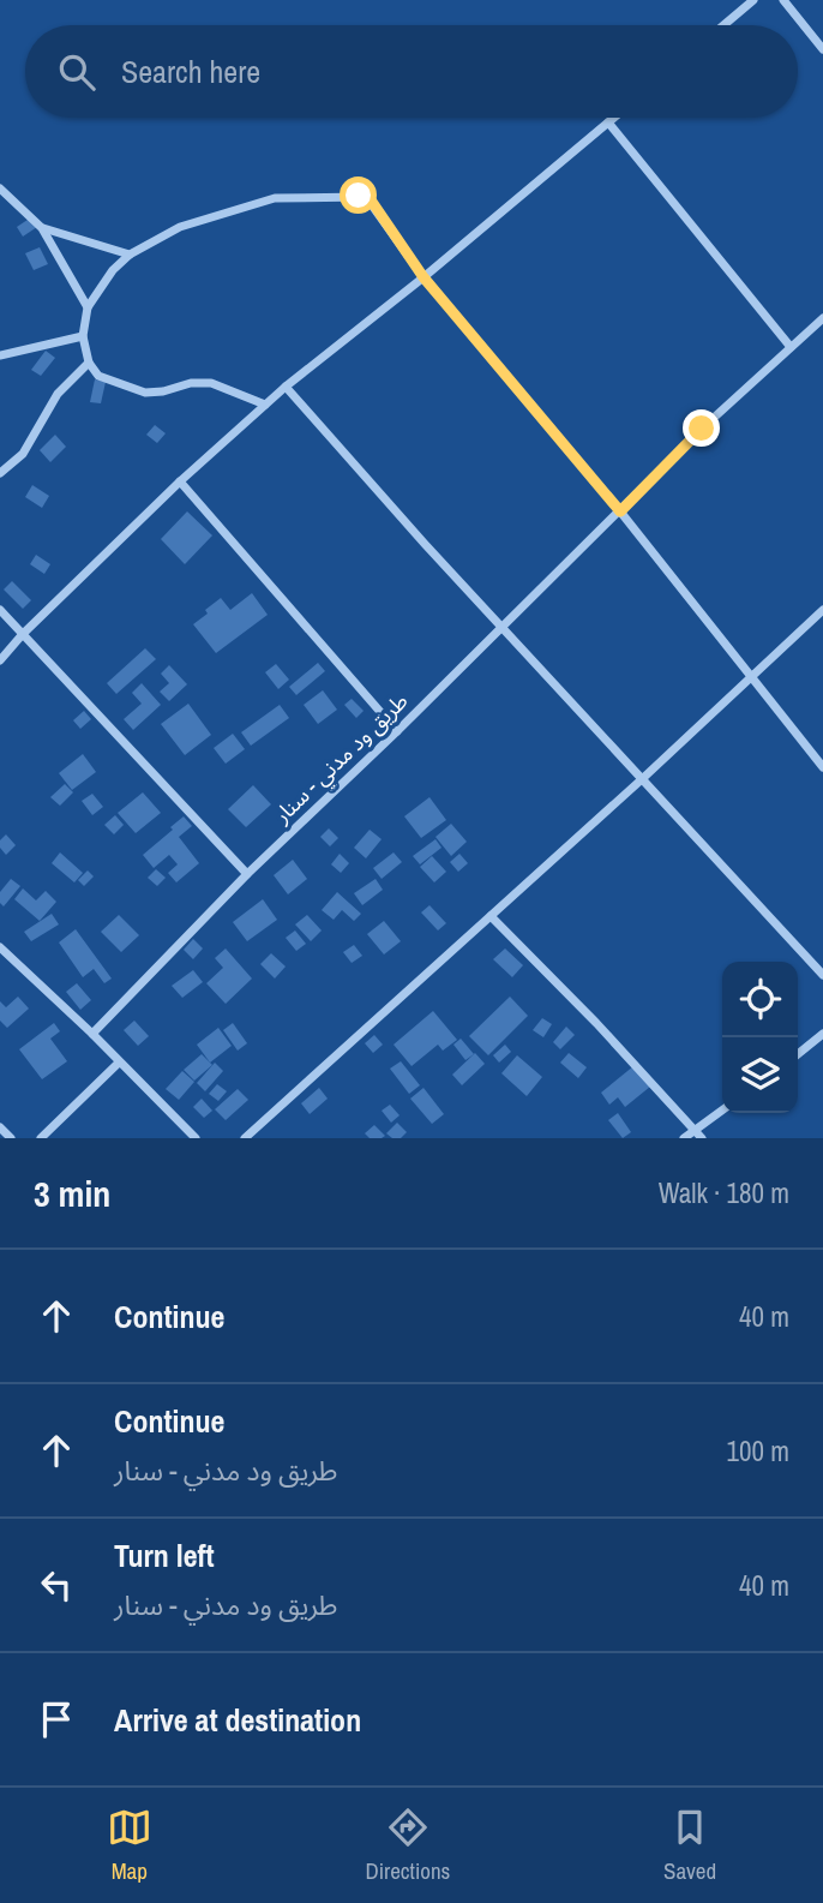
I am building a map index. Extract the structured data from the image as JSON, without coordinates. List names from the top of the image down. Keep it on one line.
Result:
{"streets":{"street":["طريق ود مدني - سنار"]},"page":{"search":"Search here","heading":["3 min","Walk · 180 m"],"list":[["Continue","40 m"],["Continue","طريق ود مدني - سنار","100 m"],["Turn left","طريق ود مدني - سنار","40 m"],"Arrive at destination"],"nav":["Map","Directions","Saved"]}}
